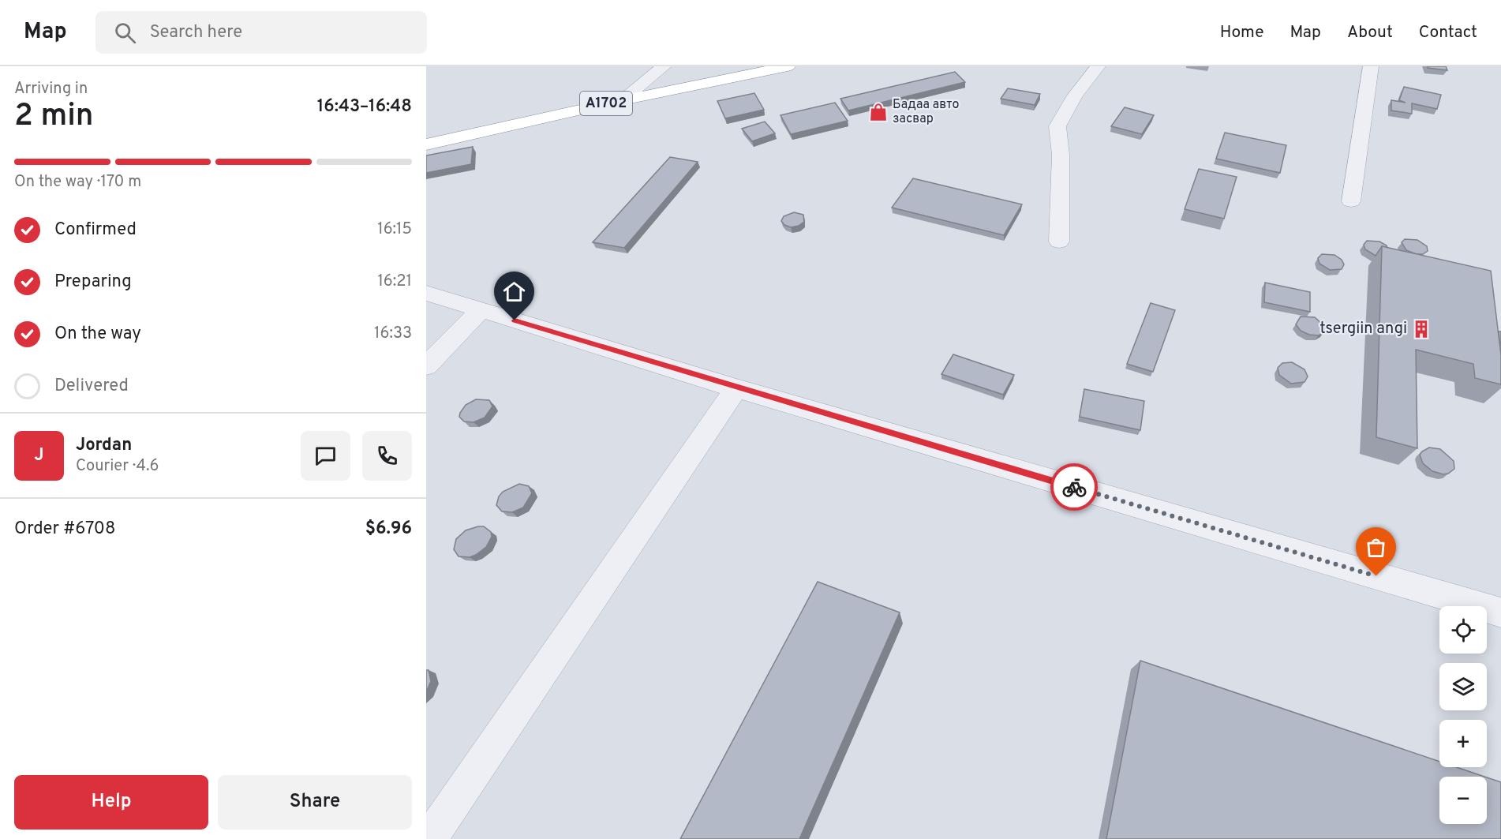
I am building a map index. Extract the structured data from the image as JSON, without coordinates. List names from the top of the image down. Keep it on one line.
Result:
{"streets":{"highway":["A1702"]},"places":{"shop":["Бадаа авто засвар"],"building":["tsergiin angi"]},"page":{"header":"Map","search":"Search here","nav":["Home","Map","About","Contact"],"heading":["2 min","Arriving in","16:43–16:48"],"panel":["Jordan","Courier · 4.6","Order #6708","$6.96"],"bar":"On the way · 170 m","list":[["Confirmed","16:15"],["Preparing","16:21"],["On the way","16:33"],"Delivered"],"round":"J","map_buttons":["+","−"],"buttons":["Help","Share"]}}
